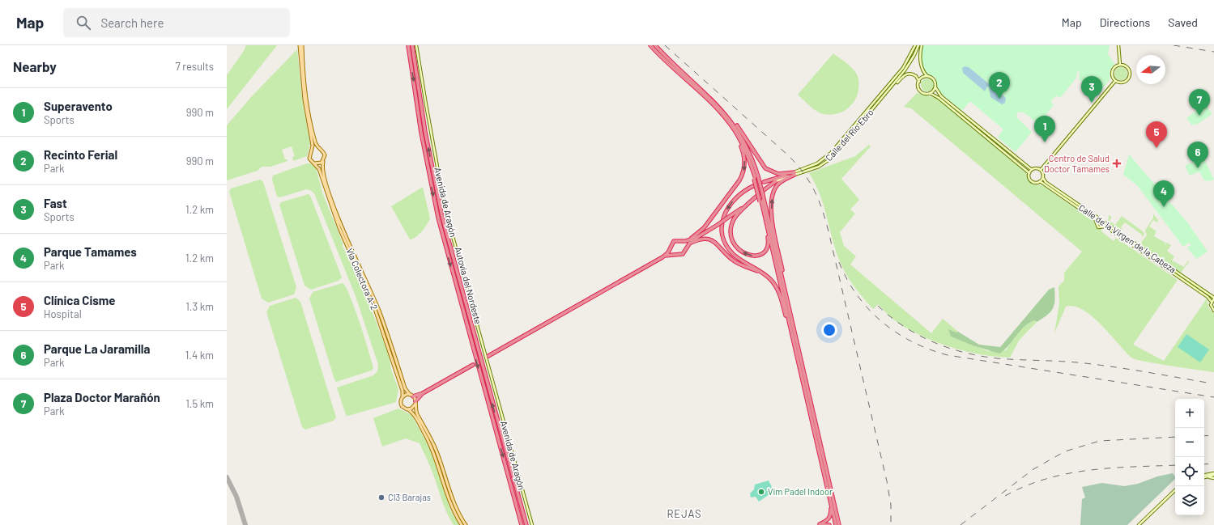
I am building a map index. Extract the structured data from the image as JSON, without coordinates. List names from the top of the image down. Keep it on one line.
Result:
{"streets":{"highway":["Autovía del Nordeste"],"main road":["Calle del Río Ebro","Avenida de Aragón","Calle de la Virgen de la Cabeza","Vía Colectora A-2"]},"districts":["REJAS"],"places":{"health":["Centro de Salud Doctor Tamames"],"other":["Vim Padel Indoor","CI3 Barajas"]},"north":"left","page":{"header":"Map","search":"Search here","nav":["Map","Directions","Saved"],"heading":["Nearby","7 results"],"pins":["2","3","7","1","5","6","4"],"list":[{"mark":"1","name":"Superavento","note":"Sports","value":"990 m"},{"mark":"2","name":"Recinto Ferial","note":"Park","value":"990 m"},{"mark":"3","name":"Fast","note":"Sports","value":"1.2 km"},{"mark":"4","name":"Parque Tamames","note":"Park","value":"1.2 km"},{"mark":"5","name":"Clínica Cisme","note":"Hospital","value":"1.3 km"},{"mark":"6","name":"Parque La Jaramilla","note":"Park","value":"1.4 km"},{"mark":"7","name":"Plaza Doctor Marañón","note":"Park","value":"1.5 km"}],"map_buttons":["+","−"]}}
